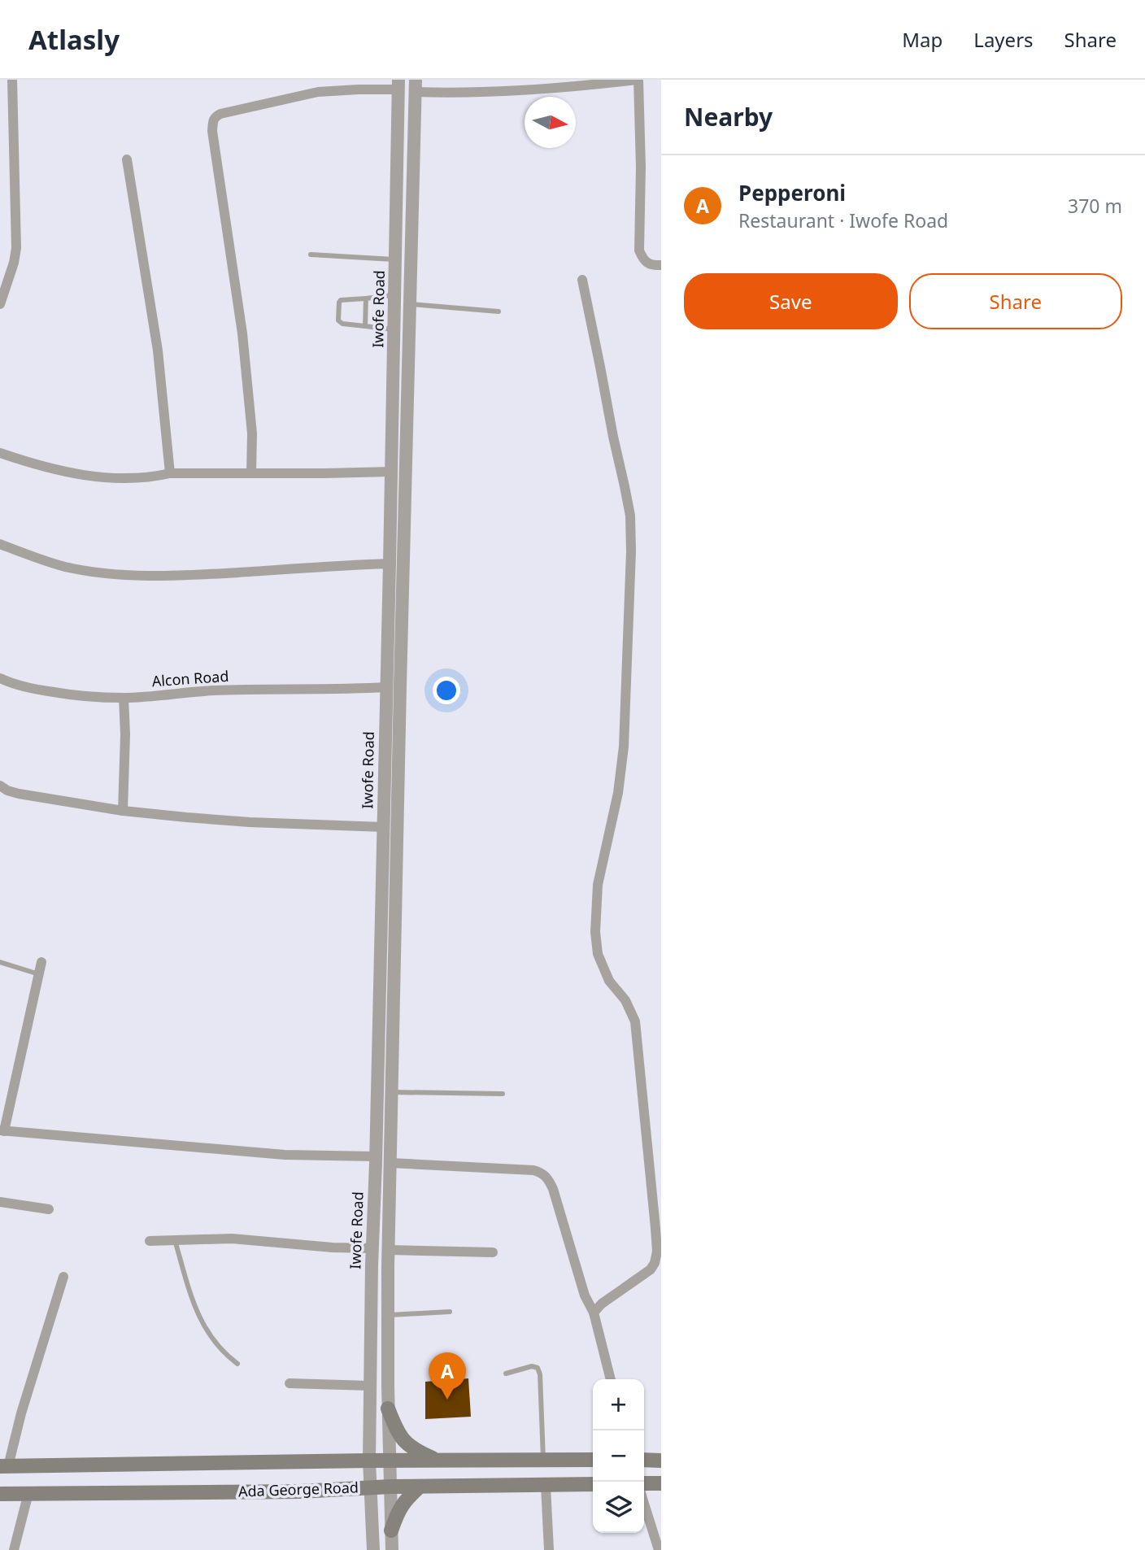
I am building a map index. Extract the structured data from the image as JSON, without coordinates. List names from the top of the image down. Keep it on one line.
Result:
{"streets":{"main road":["Ada George Road"],"street":["Iwofe Road","Alcon Road"]},"crossings":[["Iwofe Road","Alcon Road"],["Iwofe Road","Ada George Road"]],"north":"right","page":{"header":"Atlasly","nav":["Map","Layers","Share"],"heading":"Nearby","list":[{"mark":"A","name":"Pepperoni","note":"Restaurant · Iwofe Road","value":"370 m"}],"buttons":["Save","Share"],"pins":"A","map_buttons":["+","−"]}}
